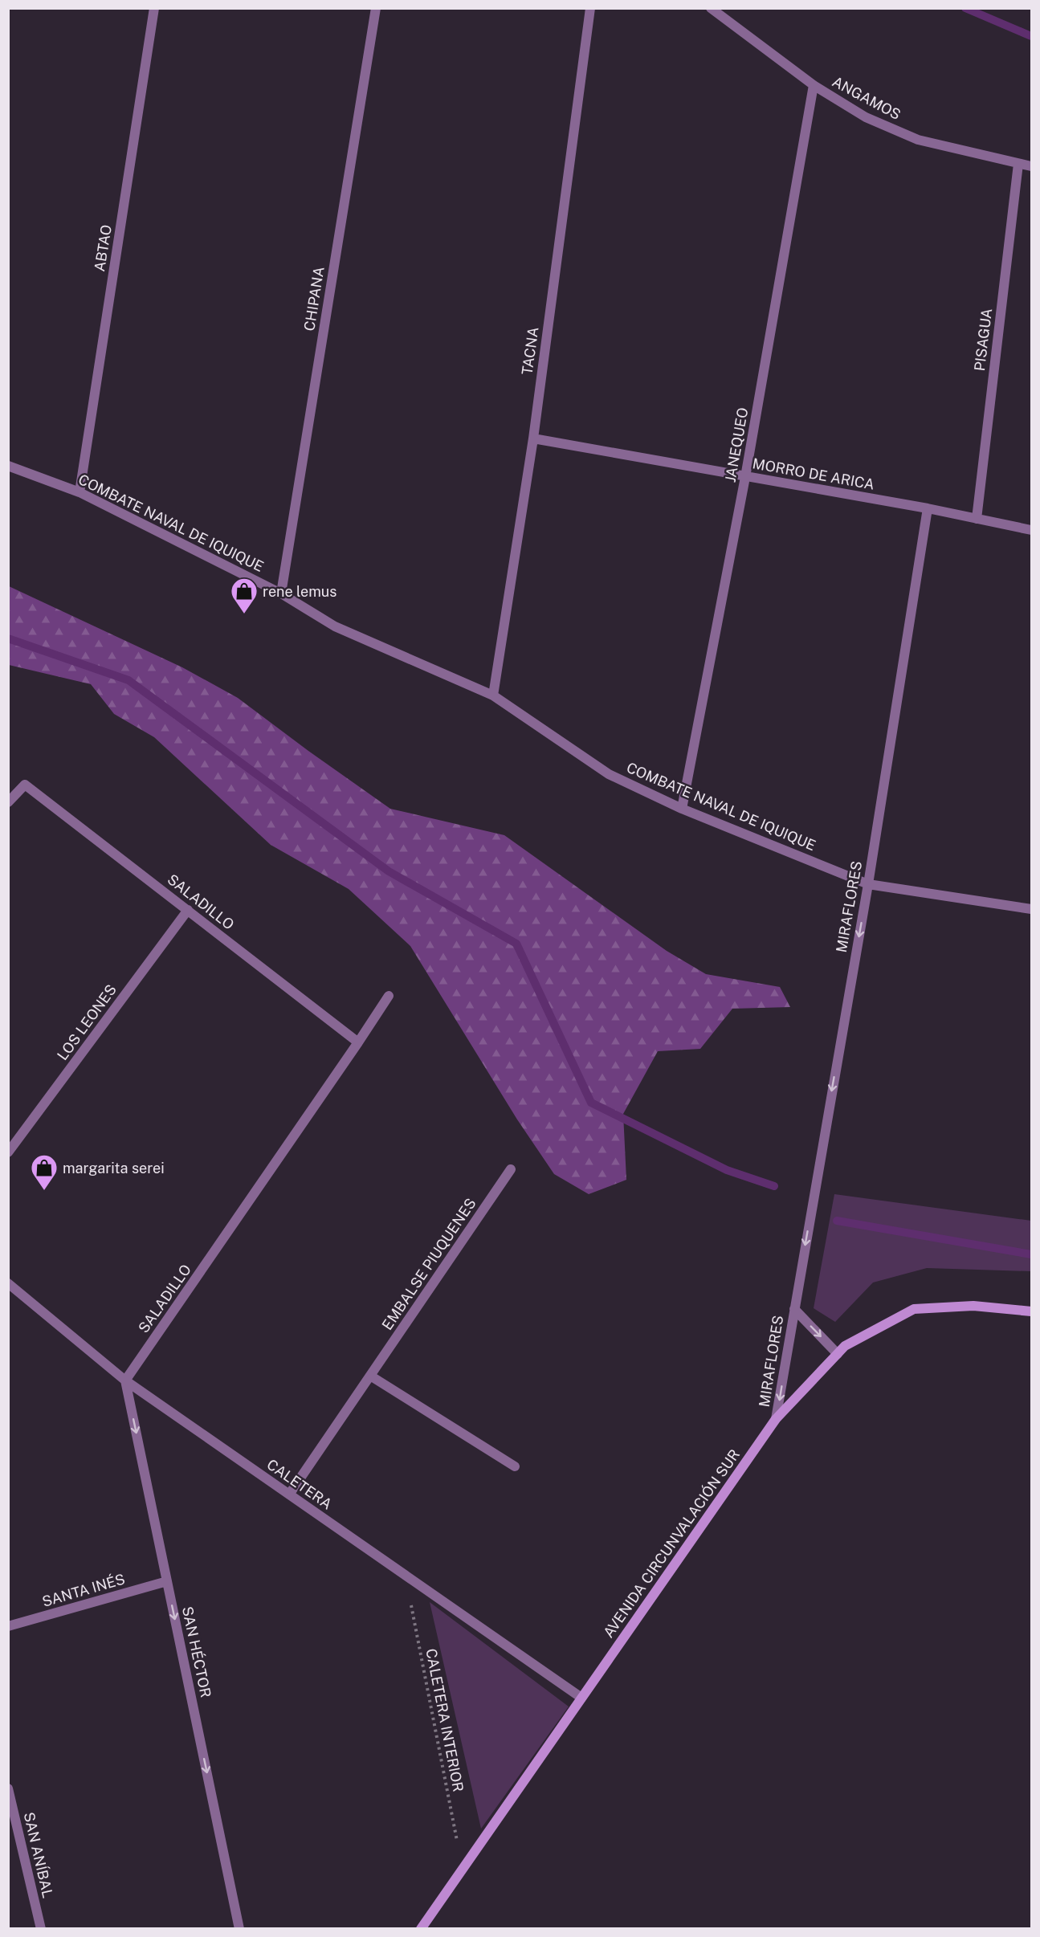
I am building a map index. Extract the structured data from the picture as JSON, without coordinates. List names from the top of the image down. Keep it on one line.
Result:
{"streets":{"main road":["AVENIDA CIRCUNVALACIÓN SUR"],"street":["ANGAMOS","ABTAO","CHIPANA","PISAGUA","TACNA","JANEQUEO","MORRO DE ARICA","COMBATE NAVAL DE IQUIQUE","SALADILLO","MIRAFLORES","LOS LEONES","EMBALSE PIUQUENES","CALETERA","SANTA INÉS","SAN HÉCTOR","SAN ANÍBAL"],"path":["CALETERA INTERIOR"]},"crossings":[["ANGAMOS","PISAGUA"],["ANGAMOS","JANEQUEO"],["ABTAO","COMBATE NAVAL DE IQUIQUE"],["CHIPANA","COMBATE NAVAL DE IQUIQUE"],["PISAGUA","MORRO DE ARICA"],["TACNA","MORRO DE ARICA"],["TACNA","COMBATE NAVAL DE IQUIQUE"],["JANEQUEO","MORRO DE ARICA"],["JANEQUEO","COMBATE NAVAL DE IQUIQUE"],["MORRO DE ARICA","MIRAFLORES"],["COMBATE NAVAL DE IQUIQUE","MIRAFLORES"],["SALADILLO","LOS LEONES"],["SALADILLO","CALETERA"],["SALADILLO","SAN HÉCTOR"],["MIRAFLORES","AVENIDA CIRCUNVALACIÓN SUR"],["EMBALSE PIUQUENES","CALETERA"],["CALETERA","AVENIDA CIRCUNVALACIÓN SUR"],["CALETERA","SAN HÉCTOR"],["CALETERA","CALETERA INTERIOR"],["AVENIDA CIRCUNVALACIÓN SUR","CALETERA INTERIOR"],["SANTA INÉS","SAN HÉCTOR"]],"one_way":["MIRAFLORES","SAN HÉCTOR"],"places":{"shop":["rene lemus","margarita serei"]}}
